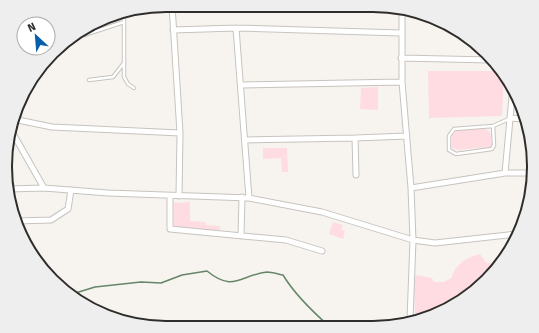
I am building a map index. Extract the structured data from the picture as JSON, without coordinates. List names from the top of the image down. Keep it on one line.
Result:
{"north":"top left"}
